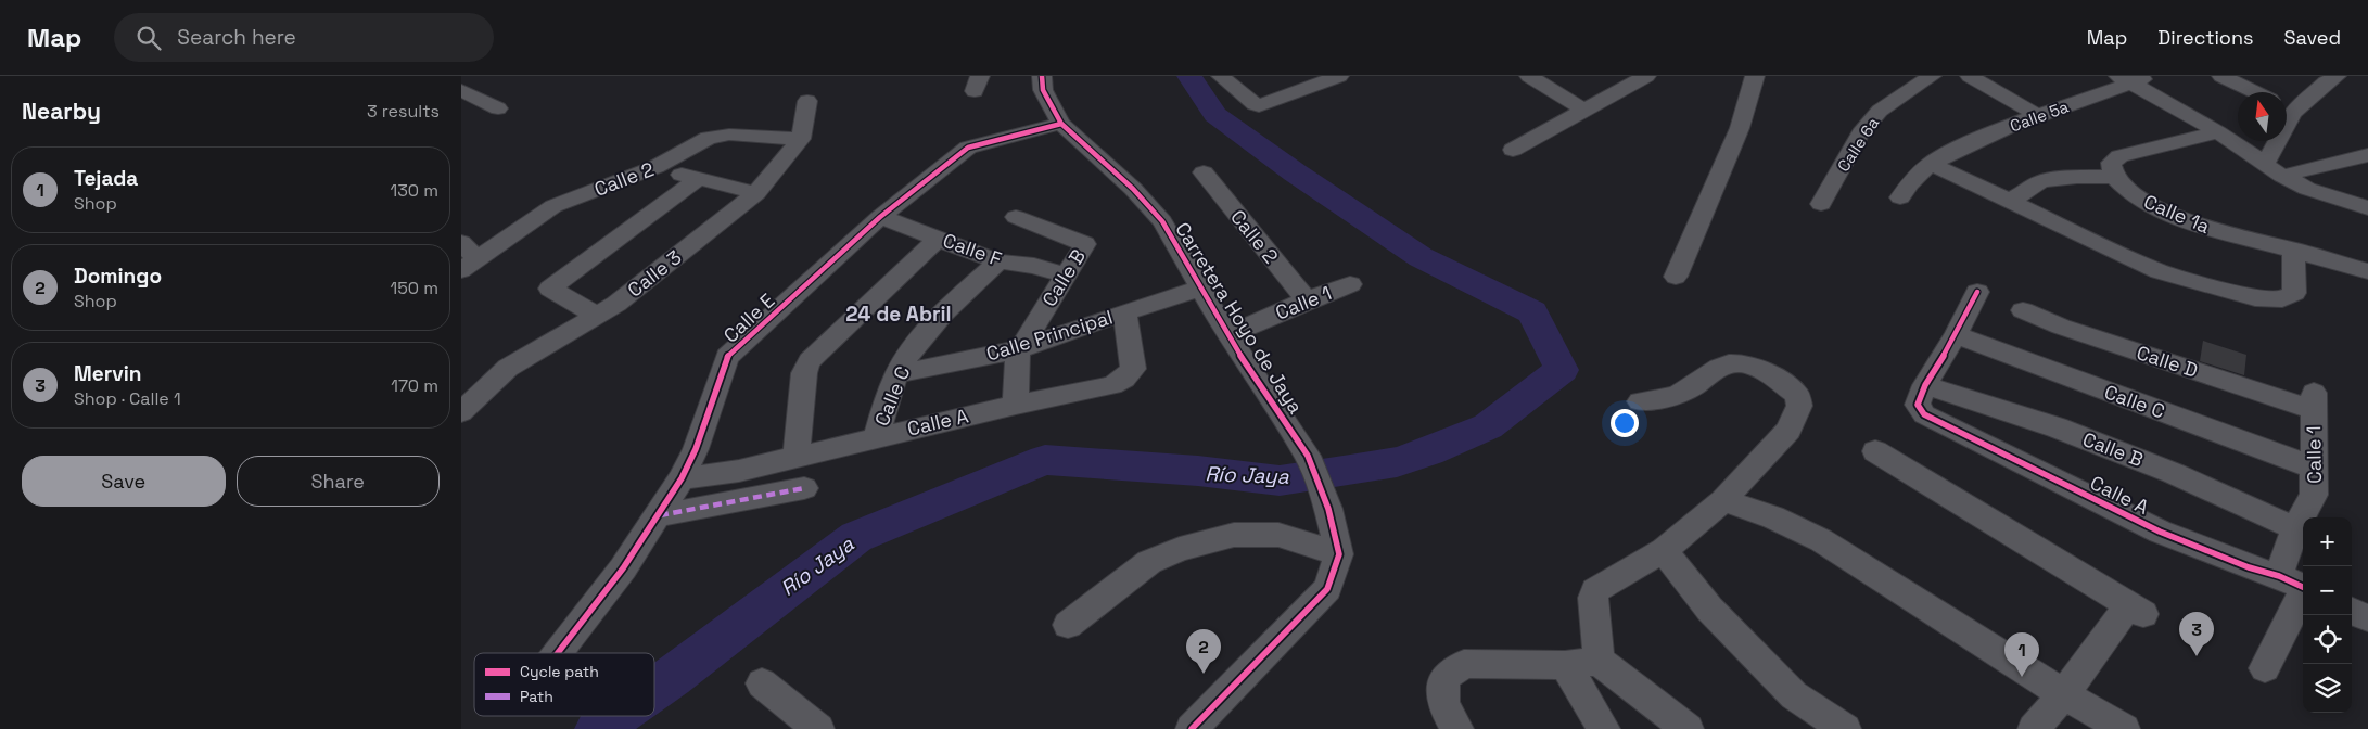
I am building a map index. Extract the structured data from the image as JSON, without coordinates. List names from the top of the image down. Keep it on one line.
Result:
{"streets":{"street":["Calle 5a","Calle 6a","Calle 2","Calle 1a","Calle F","Calle 3","Calle B","Calle 1","Calle E","Carretera Hoyo de Jaya","Calle Principal","Calle D","Calle C","Calle A"]},"crossings":[["Calle 2","Calle 3"],["Calle 2","Calle 1"],["Calle F","Calle B"],["Calle F","Calle E"],["Calle F","Calle C"],["Calle B","Calle 1"],["Calle B","Calle Principal"],["Calle B","Calle A"],["Calle 1","Carretera Hoyo de Jaya"],["Calle 1","Calle D"],["Calle 1","Calle C"],["Calle 1","Calle A"],["Calle E","Carretera Hoyo de Jaya"],["Calle E","Calle A"],["Carretera Hoyo de Jaya","Calle Principal"],["Calle Principal","Calle C"],["Calle Principal","Calle A"],["Calle C","Calle A"]],"districts":["24 de Abril"],"water":["Río Jaya"],"legend":["Cycle path","Path"],"north":"top","page":{"header":"Map","search":"Search here","nav":["Map","Directions","Saved"],"heading":["Nearby","3 results"],"list":[{"mark":"1","name":"Tejada","note":"Shop","value":"130 m"},{"mark":"2","name":"Domingo","note":"Shop","value":"150 m"},{"mark":"3","name":"Mervin","note":"Shop · Calle 1","value":"170 m"}],"buttons":["Save","Share"],"map_buttons":["+","−"],"pins":["3","2","1"]}}
